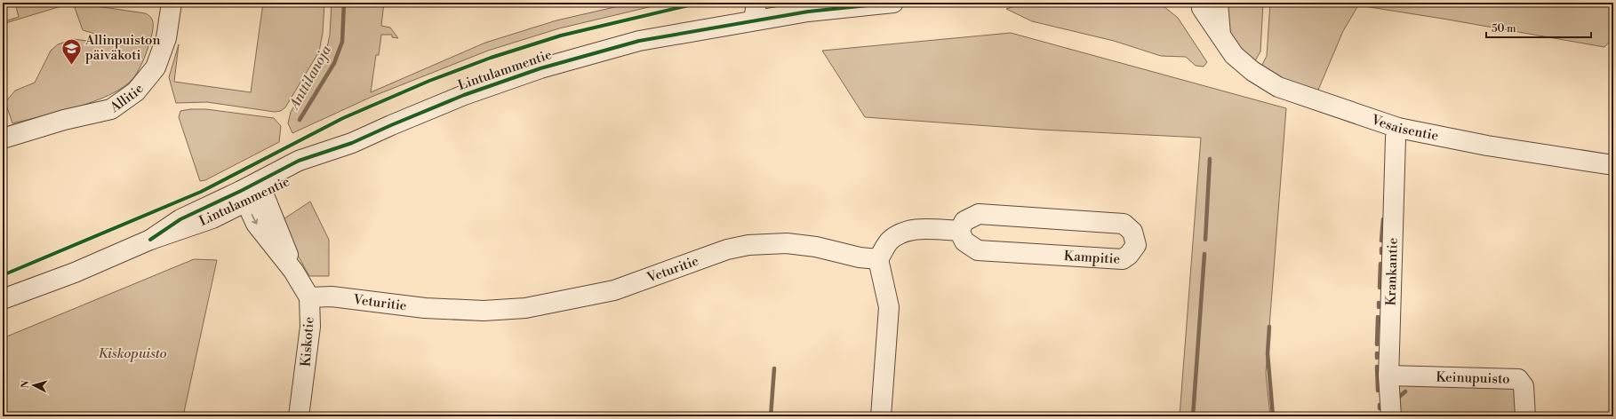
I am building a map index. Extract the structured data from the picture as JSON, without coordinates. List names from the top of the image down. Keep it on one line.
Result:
{"streets":{"street":["Lintulammentie","Allitie","Vesaisentie","Kampitie","Veturitie","Krankantie","Kiskotie","Keinupuisto"]},"crossings":[["Lintulammentie","Kiskotie"],["Vesaisentie","Krankantie"],["Veturitie","Kiskotie"],["Krankantie","Keinupuisto"]],"water":["Anttilanoja"],"parks":["Kiskopuisto"],"places":{"school or university":["Allinpuiston päiväkoti"]},"scale_bar":"50 m","north":"left"}
